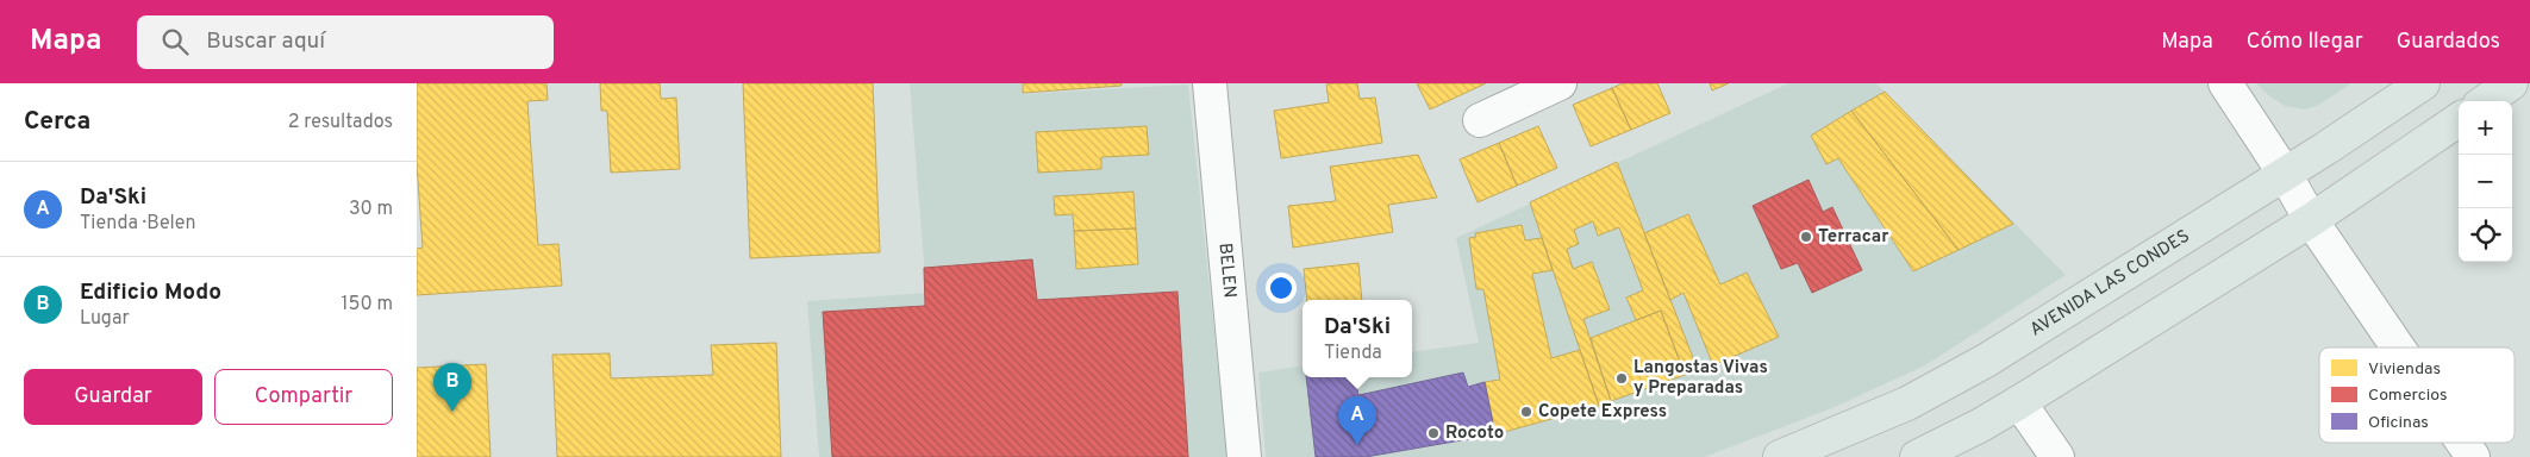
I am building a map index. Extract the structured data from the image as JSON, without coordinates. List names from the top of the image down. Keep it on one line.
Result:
{"streets":{"main road":["AVENIDA LAS CONDES"],"street":["BELEN"]},"places":["Terracar","Langostas Vivas y Preparadas","Copete Express","Rocoto"],"legend":["Viviendas","Comercios","Oficinas"],"page":{"header":"Mapa","search":"Buscar aquí","nav":["Mapa","Cómo llegar","Guardados"],"heading":["Cerca","2 resultados"],"map_buttons":["+","−"],"list":[{"mark":"A","name":"Da'Ski","note":"Tienda · Belen","value":"30 m"},{"mark":"B","name":"Edificio Modo","note":"Lugar","value":"150 m"}],"popup":["Da'Ski","Tienda"],"buttons":["Guardar","Compartir"],"pins":["B","A"]}}
